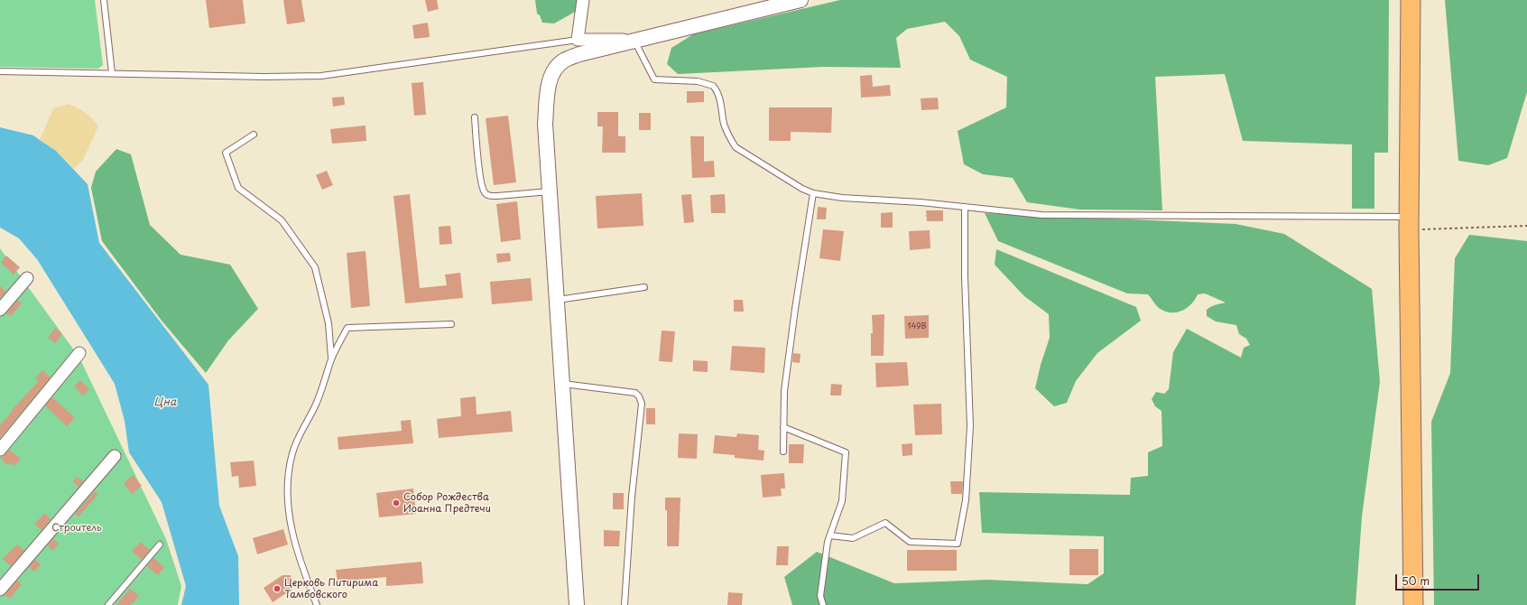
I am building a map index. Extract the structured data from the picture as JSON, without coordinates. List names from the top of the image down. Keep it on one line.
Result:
{"water":["Цна"],"parks":["Строитель"],"places":["Собор Рождества Иоанна Предтечи","Церковь Питирима Тамбовского"],"house_numbers":["149В"],"scale_bar":"50 m"}
